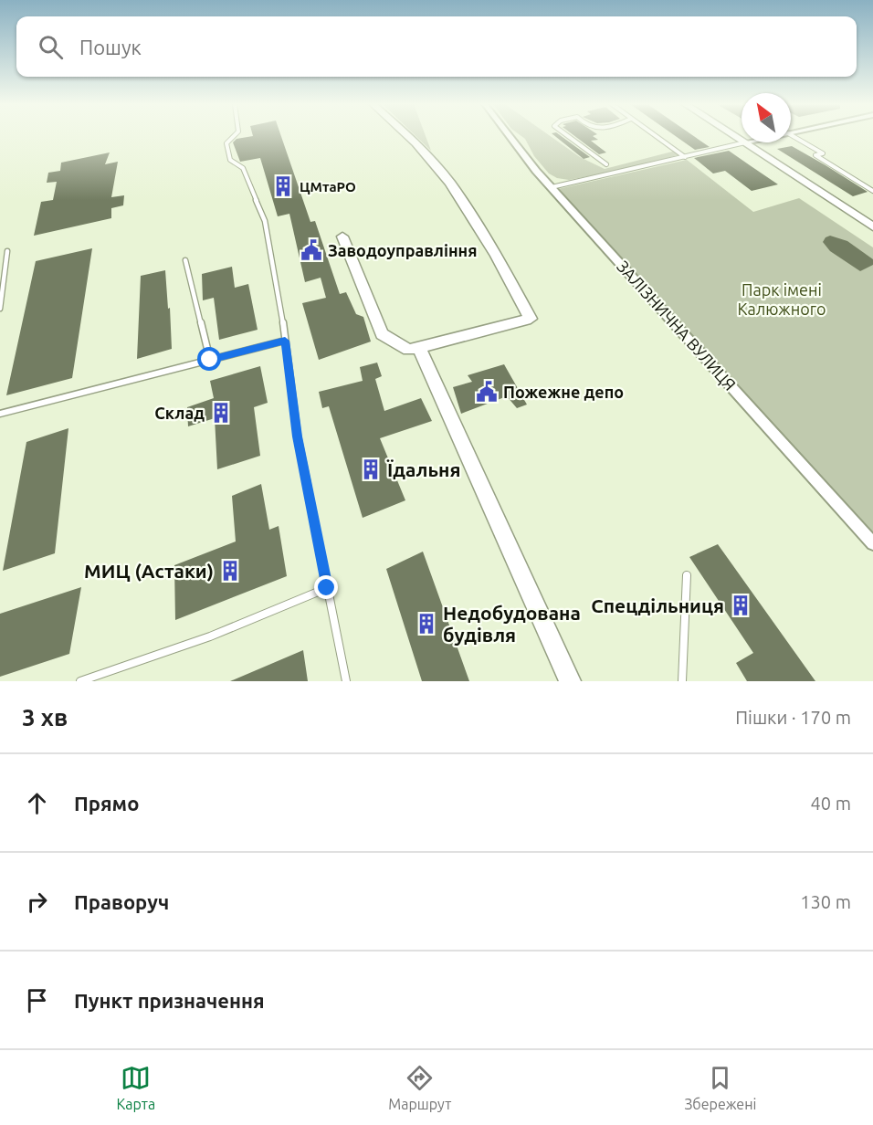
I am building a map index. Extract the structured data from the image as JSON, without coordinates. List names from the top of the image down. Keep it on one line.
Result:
{"streets":{"street":["ЗАЛІЗНИЧНА ВУЛИЦЯ"]},"parks":["Парк імені Калюжного"],"places":{"building":["ЦМтаРО","Склад","Їдальня","МИЦ (Астаки)","Спецдільниця","Недобудована будівля"],"public building":["Заводоуправління","Пожежне депо"]},"north":"top left","page":{"search":"Пошук","heading":["3 хв","Пішки · 170 m"],"list":[["Прямо","40 m"],["Праворуч","130 m"],"Пункт призначення"],"nav":["Карта","Маршрут","Збережені"]}}
